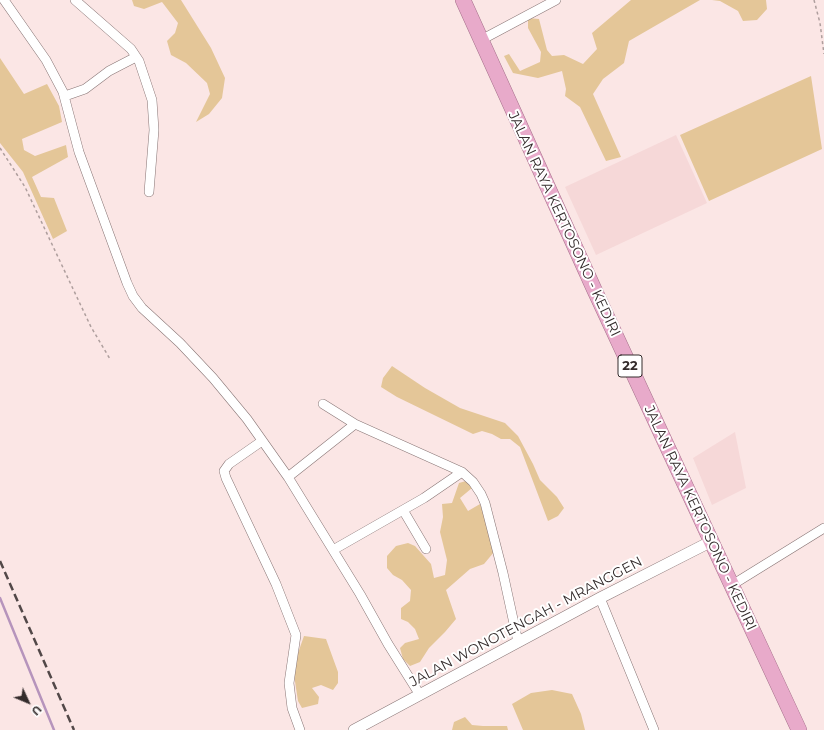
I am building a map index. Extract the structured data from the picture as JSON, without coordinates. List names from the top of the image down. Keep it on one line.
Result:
{"streets":{"highway":["JALAN RAYA KERTOSONO - KEDIRI","22"],"street":["JALAN WONOTENGAH - MRANGGEN"]},"crossings":[["JALAN RAYA KERTOSONO - KEDIRI","JALAN WONOTENGAH - MRANGGEN"]],"north":"bottom right"}
